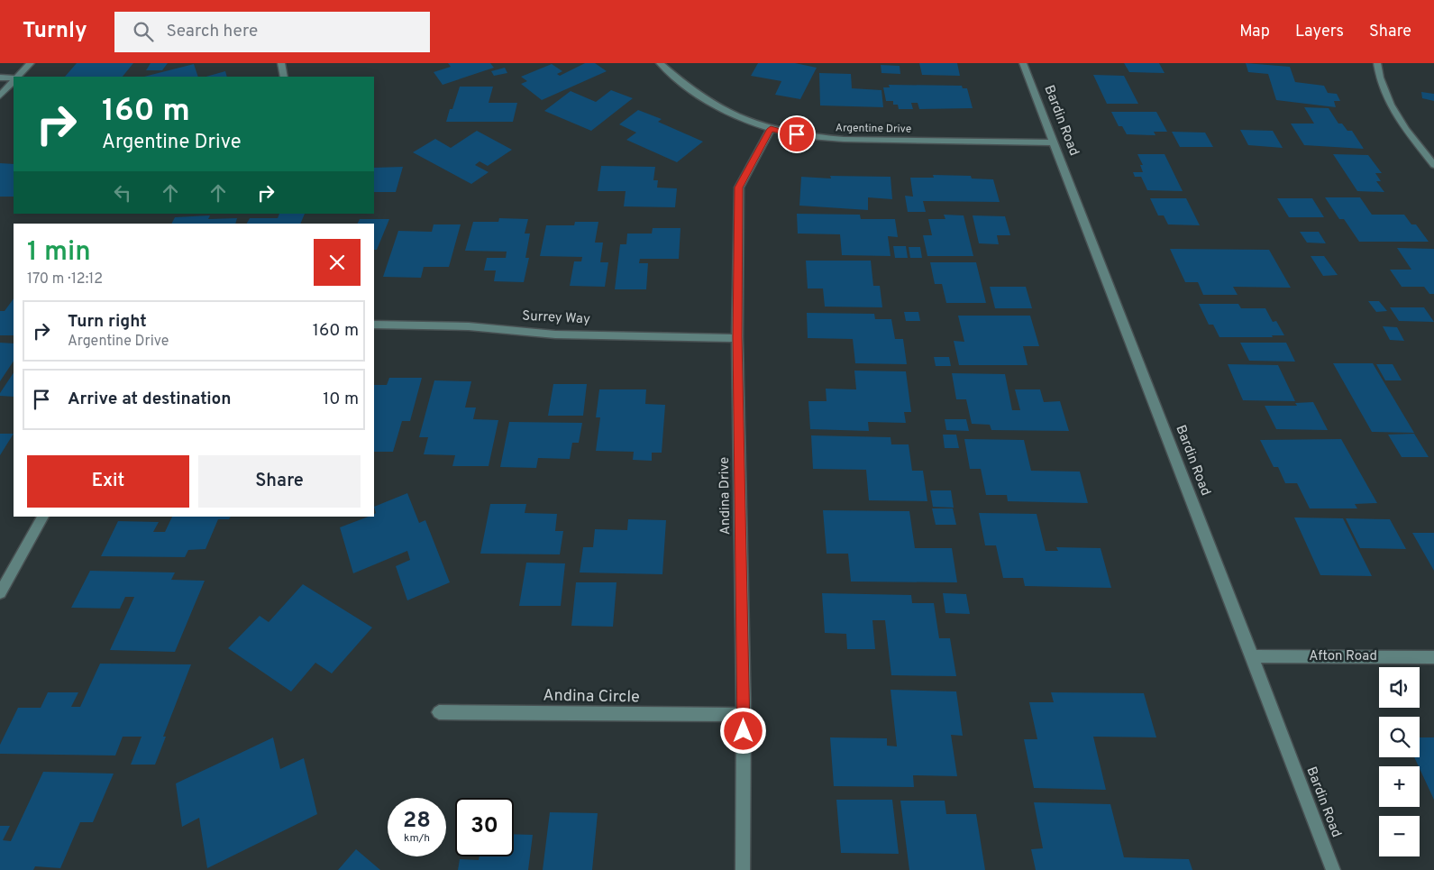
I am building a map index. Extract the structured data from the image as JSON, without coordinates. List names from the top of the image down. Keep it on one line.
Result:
{"streets":{"street":["Bardin Road","Argentine Drive","Surrey Way","Andina Drive","Afton Road","Andina Circle"]},"crossings":[["Bardin Road","Argentine Drive"],["Bardin Road","Afton Road"],["Argentine Drive","Andina Drive"],["Surrey Way","Andina Drive"],["Andina Drive","Andina Circle"]],"page":{"header":"Turnly","search":"Search here","nav":["Map","Layers","Share"],"turn":["160 m","Argentine Drive"],"heading":["1 min","170 m · 12:12"],"list":[{"name":"Turn right","note":"Argentine Drive","value":"160 m"},{"name":"Arrive at destination","value":"10 m"}],"buttons":["Exit","Share"],"map_buttons":["+","−"],"speed":"28 km/h","limit":"30"}}
